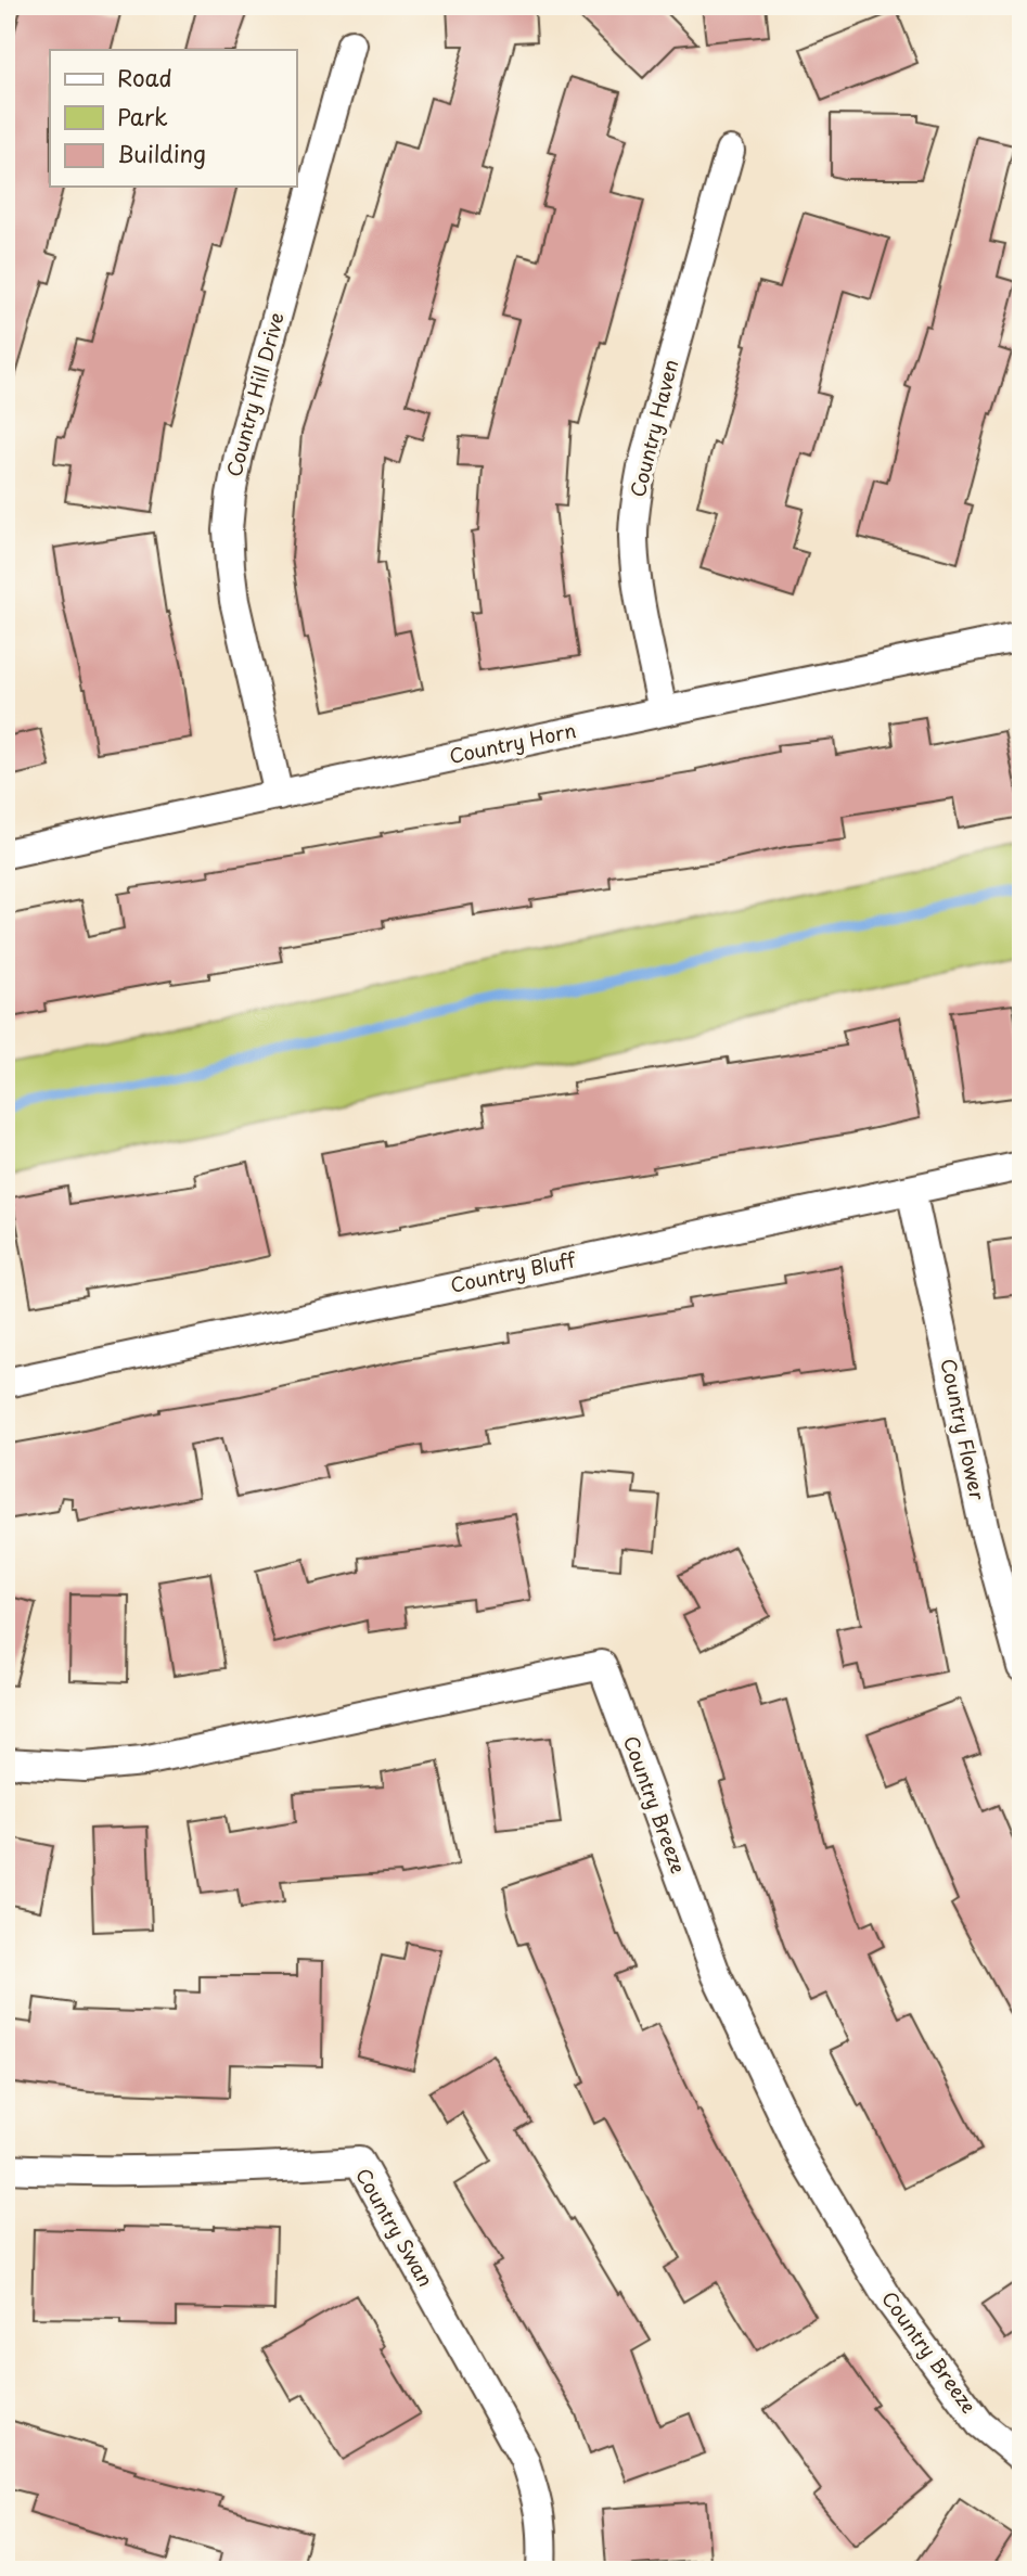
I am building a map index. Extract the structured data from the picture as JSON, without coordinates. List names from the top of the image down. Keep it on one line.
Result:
{"streets":{"street":["Country Hill Drive","Country Haven","Country Horn","Country Bluff","Country Flower","Country Breeze","Country Swan"]},"crossings":[["Country Hill Drive","Country Horn"],["Country Haven","Country Horn"],["Country Bluff","Country Flower"]],"legend":["Road","Park","Building"]}
